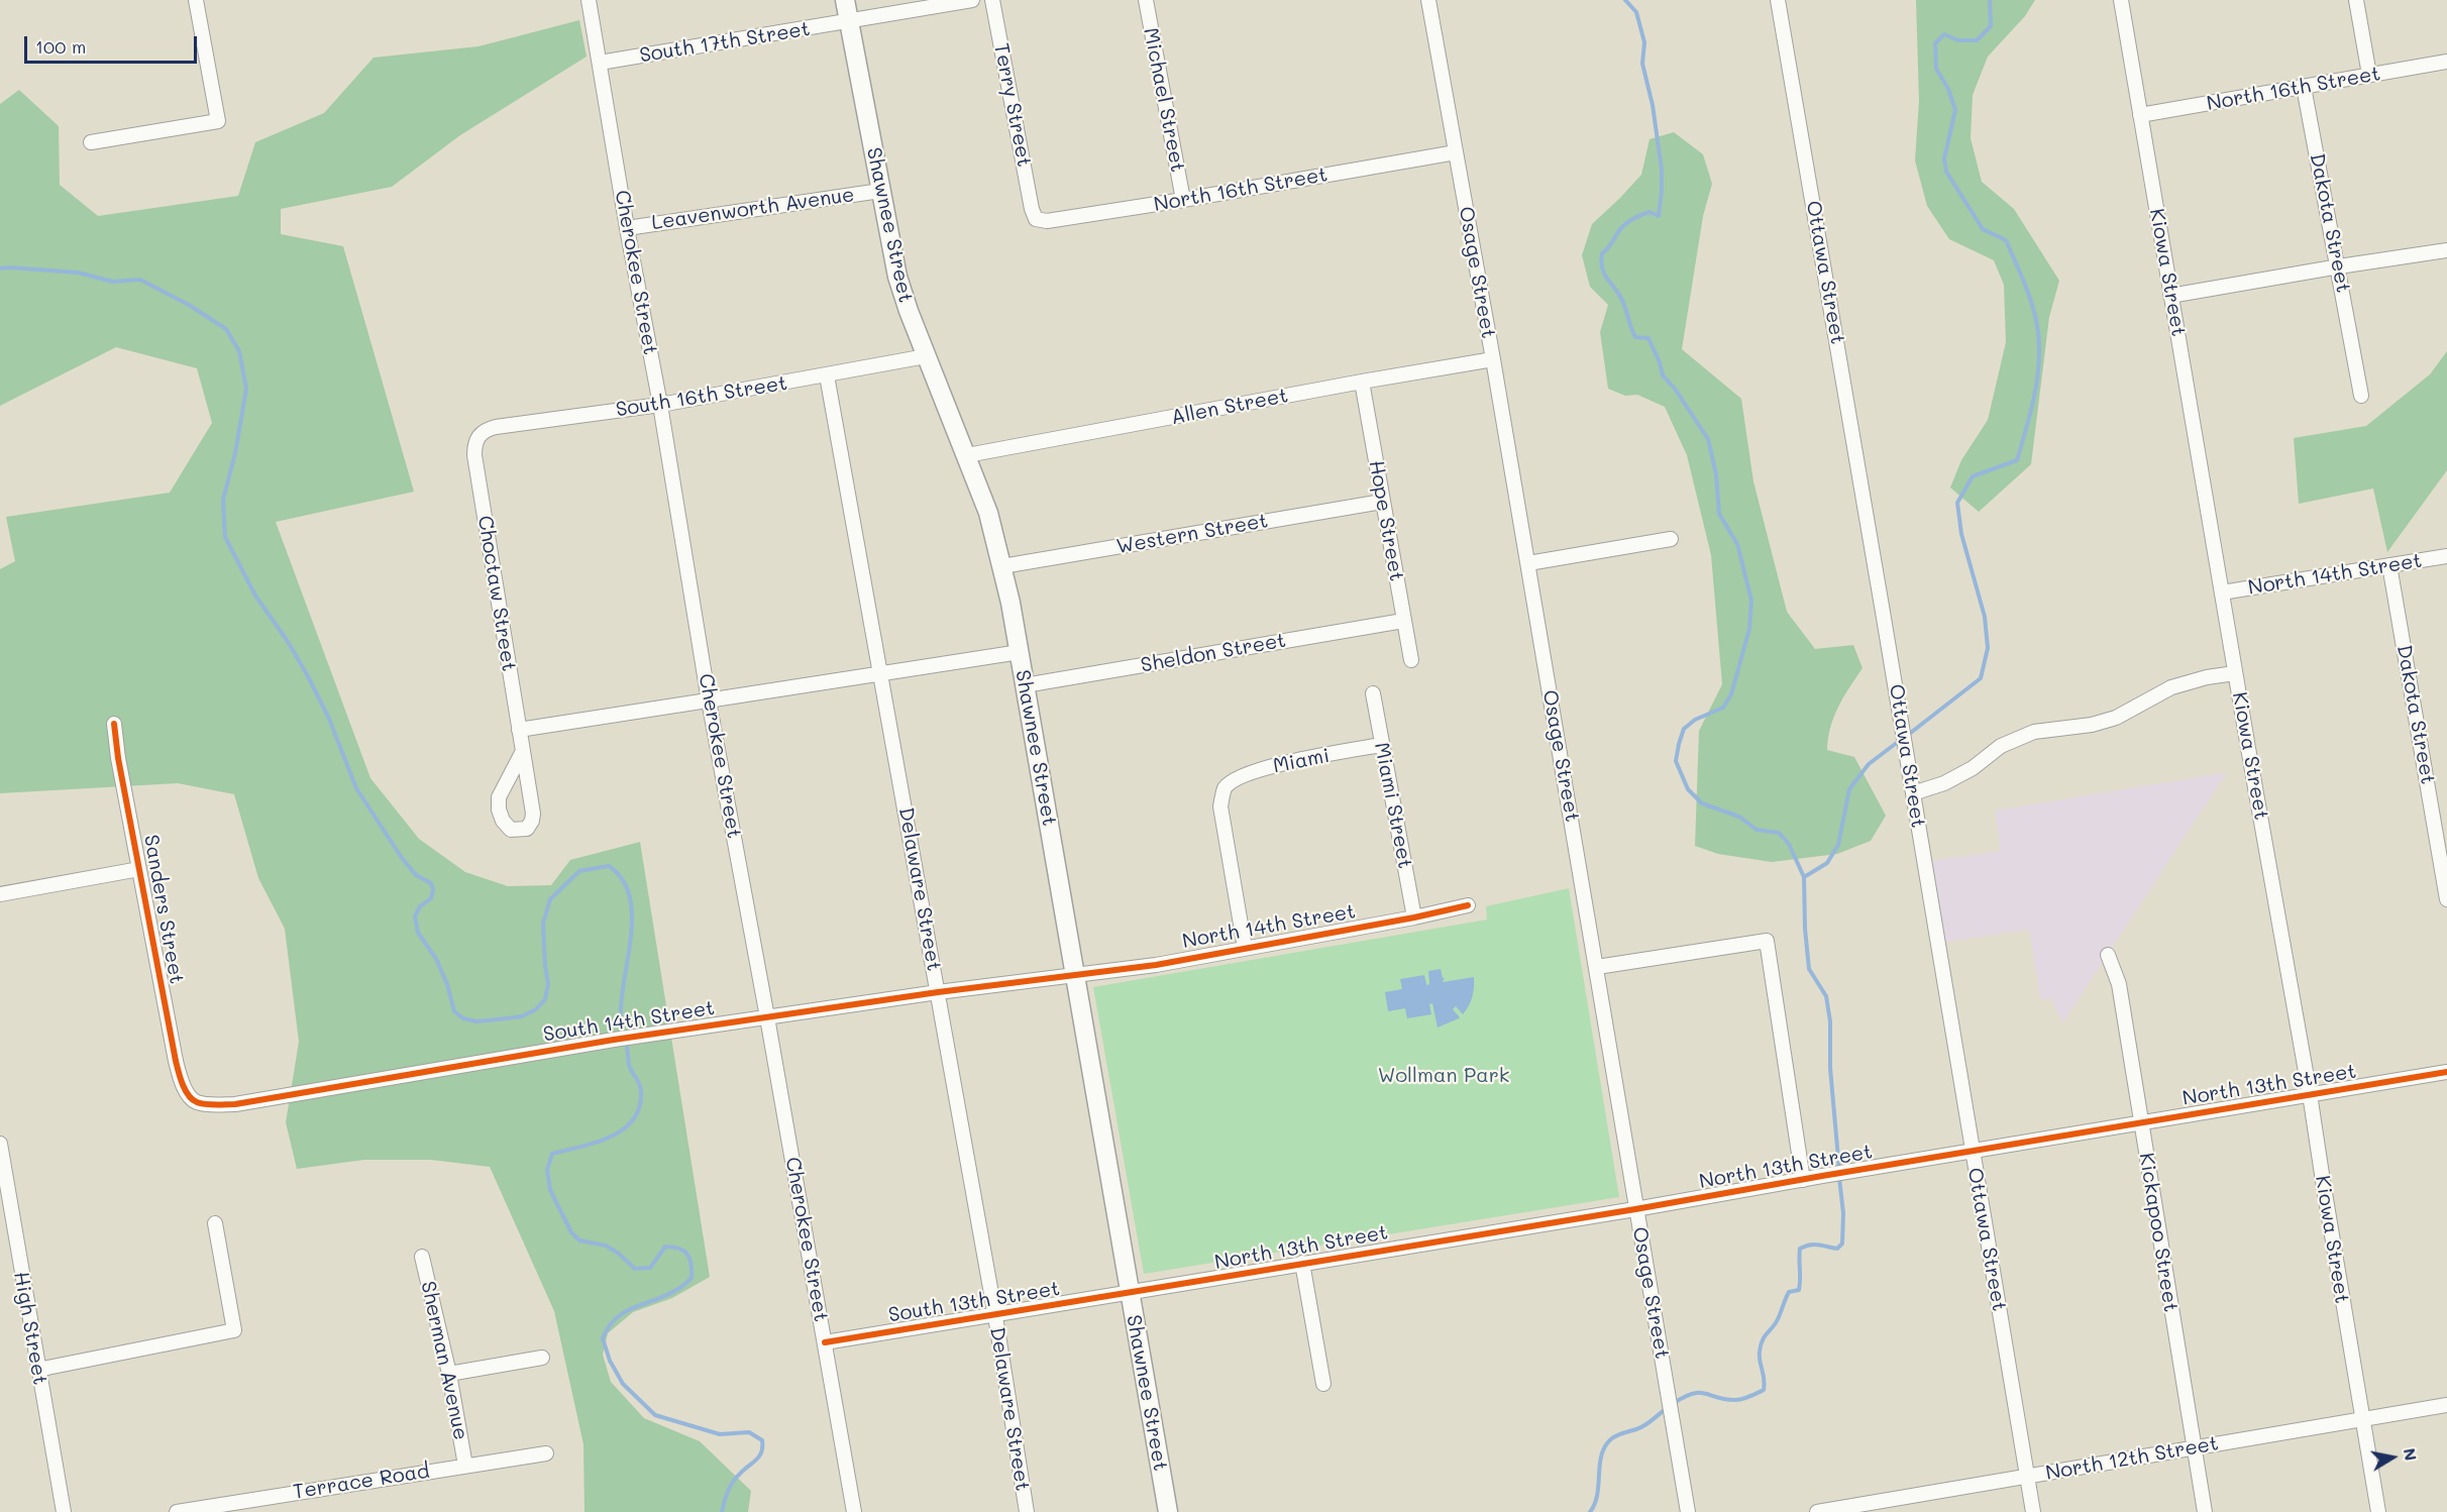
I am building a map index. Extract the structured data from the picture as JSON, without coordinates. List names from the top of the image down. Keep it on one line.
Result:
{"streets":{"street":["South 17th Street","North 16th Street","Michael Street","Terry Street","Leavenworth Avenue","Dakota Street","Shawnee Street","Cherokee Street","Osage Street","Ottawa Street","Kiowa Street","South 16th Street","Allen Street","Hope Street","Western Street","North 14th Street","Choctaw Street","Sheldon Street","Miami","Miami Street","Delaware Street","Sanders Street","South 14th Street","North 13th Street","Kickapoo Street","South 13th Street","High Street","Sherman Avenue","North 12th Street","Terrace Road"]},"crossings":[["South 17th Street","Shawnee Street"],["South 17th Street","Cherokee Street"],["North 16th Street","Michael Street"],["North 16th Street","Terry Street"],["North 16th Street","Dakota Street"],["North 16th Street","Osage Street"],["North 16th Street","Kiowa Street"],["Leavenworth Avenue","Shawnee Street"],["Leavenworth Avenue","Cherokee Street"],["Dakota Street","North 14th Street"],["Shawnee Street","South 16th Street"],["Shawnee Street","Allen Street"],["Shawnee Street","Western Street"],["Shawnee Street","North 14th Street"],["Shawnee Street","Sheldon Street"],["Shawnee Street","South 14th Street"],["Shawnee Street","North 13th Street"],["Shawnee Street","South 13th Street"],["Cherokee Street","South 16th Street"],["Cherokee Street","South 14th Street"],["Cherokee Street","South 13th Street"],["Osage Street","Allen Street"],["Osage Street","North 13th Street"],["Ottawa Street","North 13th Street"],["Ottawa Street","North 12th Street"],["Kiowa Street","North 14th Street"],["Kiowa Street","North 13th Street"],["Kiowa Street","North 12th Street"],["South 16th Street","Choctaw Street"],["South 16th Street","Delaware Street"],["Allen Street","Hope Street"],["Hope Street","Western Street"],["Hope Street","Sheldon Street"],["North 14th Street","Miami"],["North 14th Street","Miami Street"],["North 14th Street","South 14th Street"],["Miami","Miami Street"],["Delaware Street","South 14th Street"],["Delaware Street","South 13th Street"],["Sanders Street","South 14th Street"],["North 13th Street","Kickapoo Street"],["North 13th Street","South 13th Street"],["Kickapoo Street","North 12th Street"],["Sherman Avenue","Terrace Road"]],"parks":["Wollman Park"],"scale_bar":"100 m","north":"right"}
